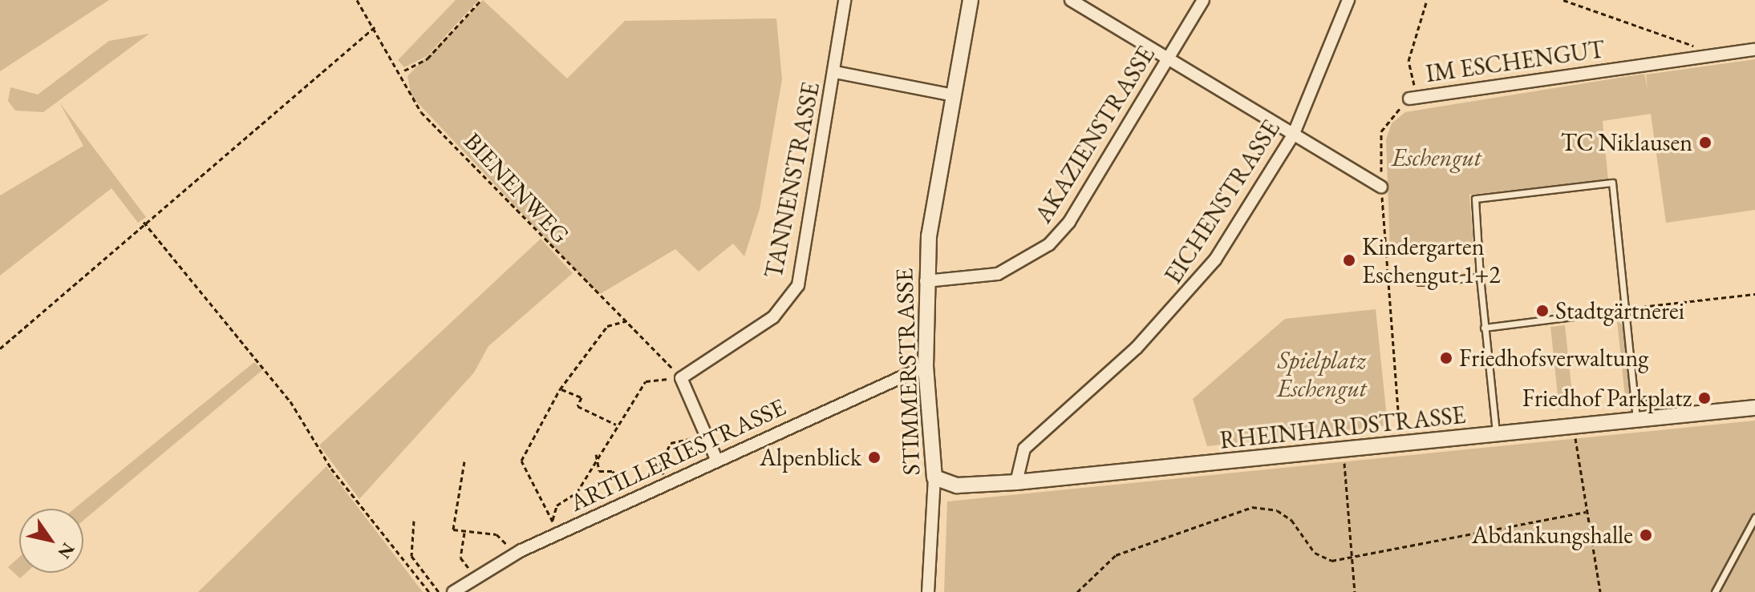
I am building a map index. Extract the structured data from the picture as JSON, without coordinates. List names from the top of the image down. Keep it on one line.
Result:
{"streets":{"street":["IM ESCHENGUT","AKAZIENSTRASSE","TANNENSTRASSE","EICHENSTRASSE","STIMMERSTRASSE","RHEINHARDSTRASSE","ARTILLERIESTRASSE"],"path":["BIENENWEG"]},"crossings":[["IM ESCHENGUT","RHEINHARDSTRASSE"],["AKAZIENSTRASSE","STIMMERSTRASSE"],["TANNENSTRASSE","BIENENWEG"],["EICHENSTRASSE","RHEINHARDSTRASSE"],["STIMMERSTRASSE","RHEINHARDSTRASSE"],["STIMMERSTRASSE","ARTILLERIESTRASSE"]],"parks":["Eschengut","Spielplatz Eschengut"],"places":["TC Niklausen","Kindergarten Eschengut 1+2","Stadtgärtnerei","Friedhofsverwaltung","Friedhof Parkplatz","Alpenblick","Abdankungshalle"],"north":"bottom right"}
